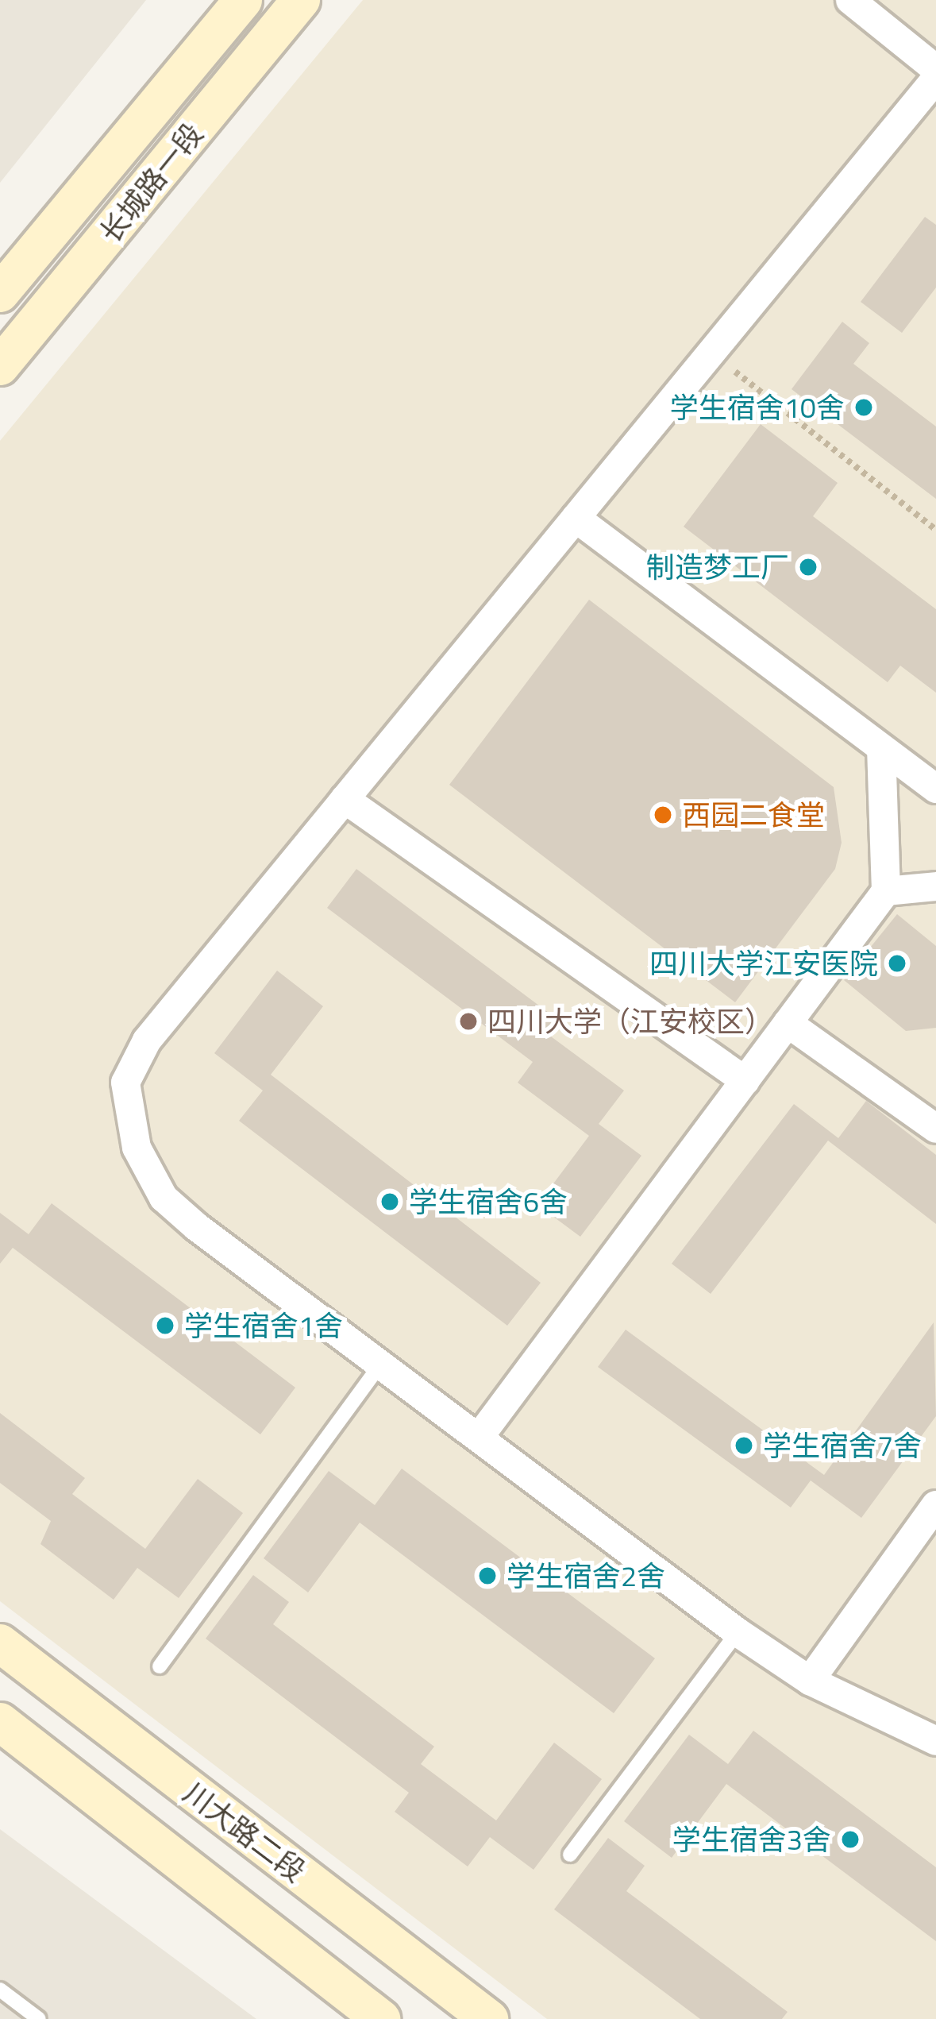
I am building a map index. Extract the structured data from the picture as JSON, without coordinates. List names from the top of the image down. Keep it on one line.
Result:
{"streets":{"main road":["长城路一段","川大路二段"]},"places":["学生宿舍10舍","制造梦工厂","西园二食堂","四川大学江安医院","四川大学（江安校区）","学生宿舍6舍","学生宿舍1舍","学生宿舍7舍","学生宿舍2舍","学生宿舍3舍"]}
